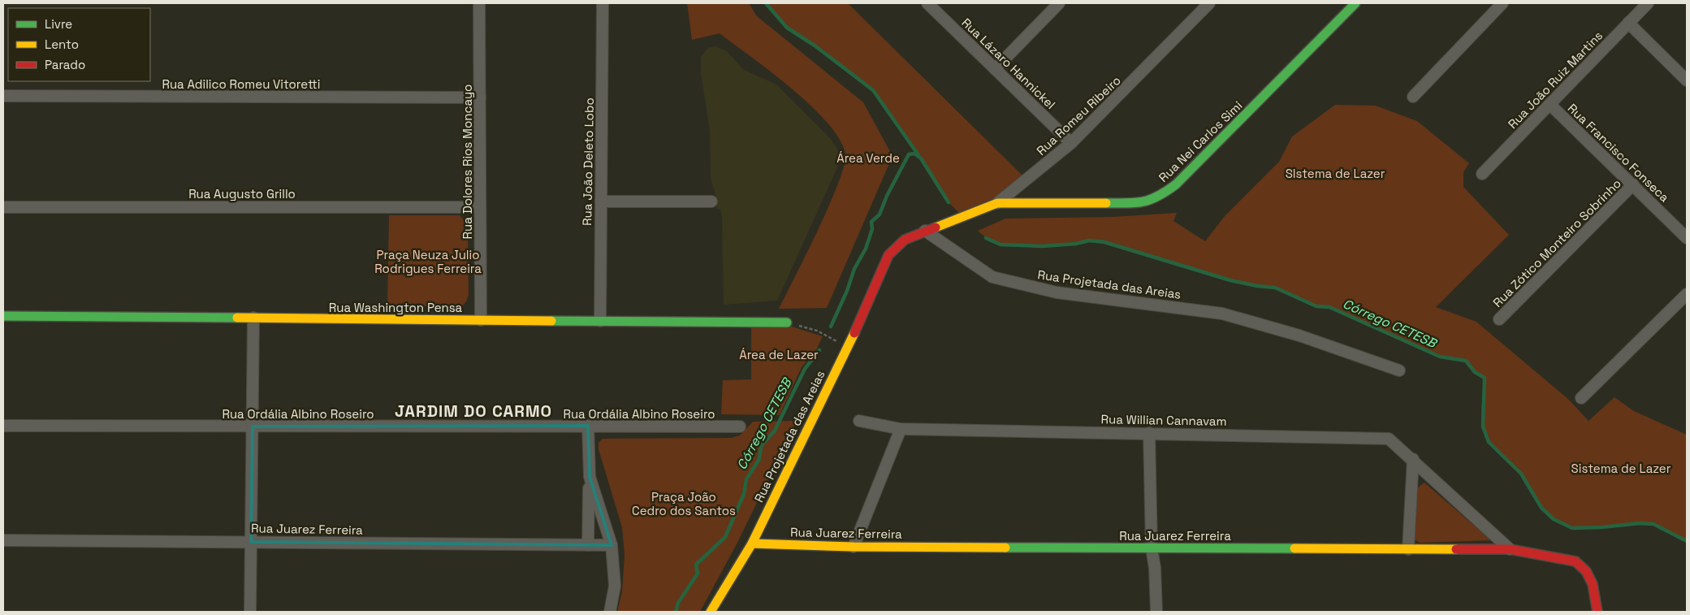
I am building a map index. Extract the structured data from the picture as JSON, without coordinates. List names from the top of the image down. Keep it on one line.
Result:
{"streets":{"street":["Rua Lázaro Hannickel","Rua João Ruiz Martins","Rua Adilico Romeu Vitoretti","Rua Romeu Ribeiro","Rua Nei Carlos Simi","Rua Francisco Fonseca","Rua Dolores Rios Moncayo","Rua João Deleto Lobo","Rua Augusto Grillo","Rua Zótico Monteiro Sobrinho","Rua Projetada das Areias","Rua Washington Pensa","Rua Ordália Albino Roseiro","Rua Willian Cannavam","Rua Juarez Ferreira"]},"crossings":[["Rua Lázaro Hannickel","Rua Romeu Ribeiro"],["Rua João Ruiz Martins","Rua Francisco Fonseca"],["Rua Adilico Romeu Vitoretti","Rua Dolores Rios Moncayo"],["Rua Romeu Ribeiro","Rua Nei Carlos Simi"],["Rua Romeu Ribeiro","Rua Projetada das Areias"],["Rua Francisco Fonseca","Rua Zótico Monteiro Sobrinho"],["Rua Dolores Rios Moncayo","Rua Augusto Grillo"],["Rua Dolores Rios Moncayo","Rua Washington Pensa"],["Rua João Deleto Lobo","Rua Washington Pensa"],["Rua Projetada das Areias","Rua Juarez Ferreira"],["Rua Willian Cannavam","Rua Juarez Ferreira"]],"districts":["JARDIM DO CARMO"],"water":["Córrego CETESB"],"parks":["Área Verde","SIstema de Lazer","Praça Neuza Julio Rodrigues Ferreira","Área de Lazer","Sistema de Lazer","Praça João Cedro dos Santos"],"legend":["Livre","Lento","Parado"]}
